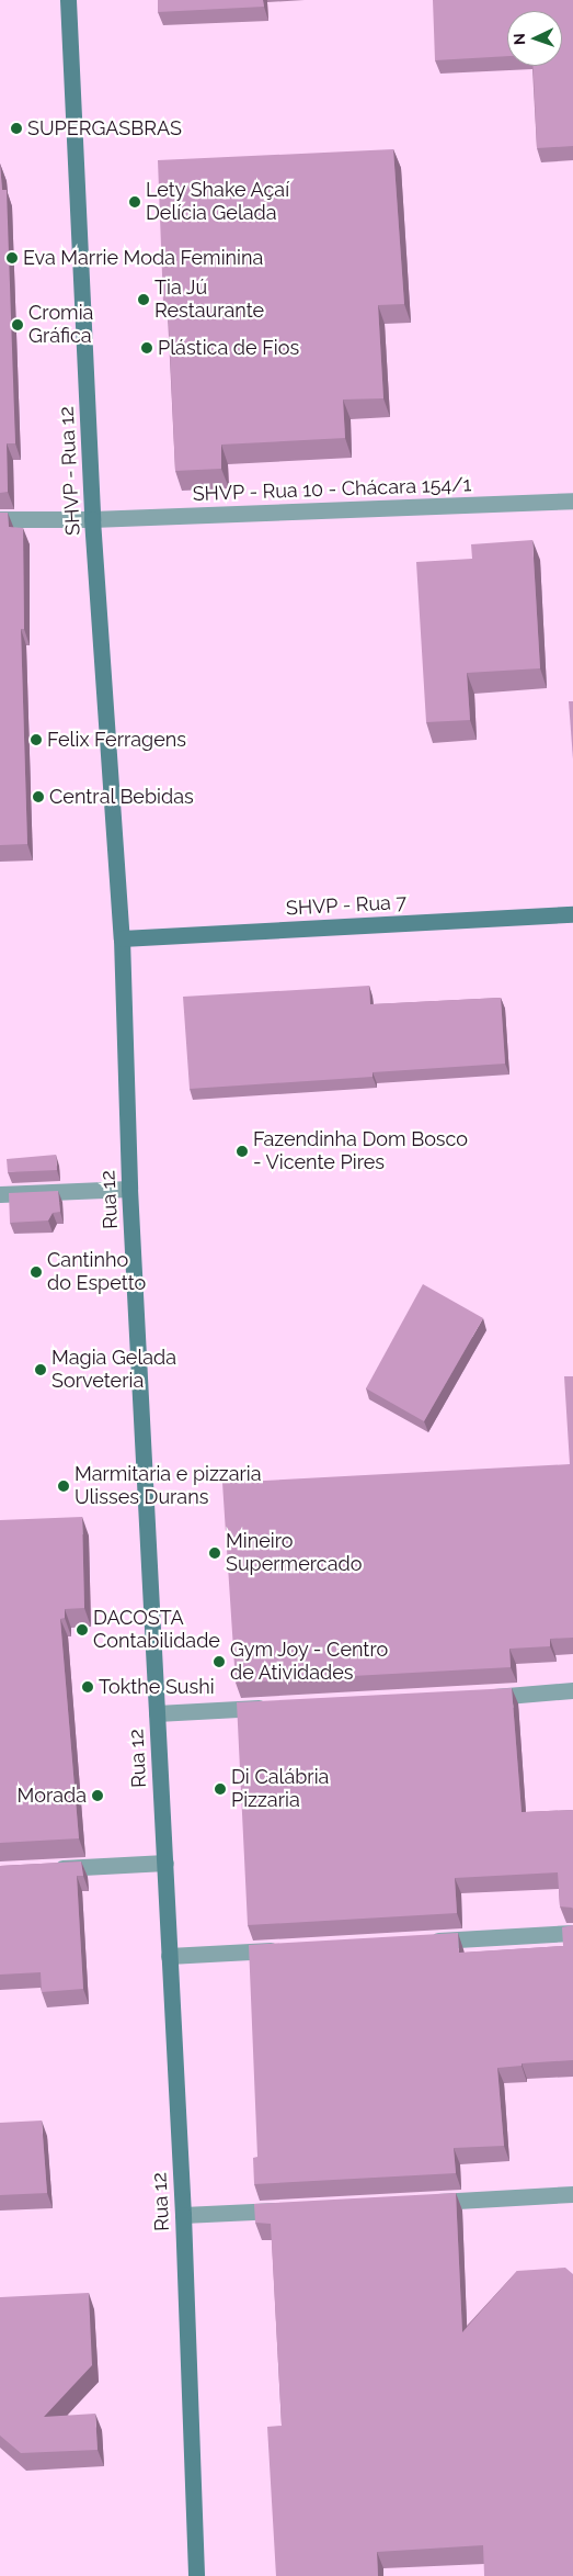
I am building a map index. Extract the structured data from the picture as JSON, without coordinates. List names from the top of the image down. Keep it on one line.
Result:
{"streets":{"street":["SHVP - Rua 12","SHVP - Rua 10 - Chácara 154/1","SHVP - Rua 7","Rua 12"]},"crossings":[["SHVP - Rua 12","SHVP - Rua 10 - Chácara 154/1"],["SHVP - Rua 12","SHVP - Rua 7"],["SHVP - Rua 12","Rua 12"],["SHVP - Rua 7","Rua 12"]],"places":["SUPERGASBRAS","Lety Shake Açaí Delícia Gelada","Eva Marrie Moda Feminina","Tia Jú Restaurante","Cromia Gráfica","Plástica de Fios","Felix Ferragens","Central Bebidas","Fazendinha Dom Bosco - Vicente Pires","Cantinho do Espetto","Magia Gelada Sorveteria","Marmitaria e pizzaria Ulisses Durans","Mineiro Supermercado","DACOSTA Contabilidade","Gym Joy - Centro de Atividades","Tokthe Sushi","Di Calábria Pizzaria","Morada"],"north":"left"}
